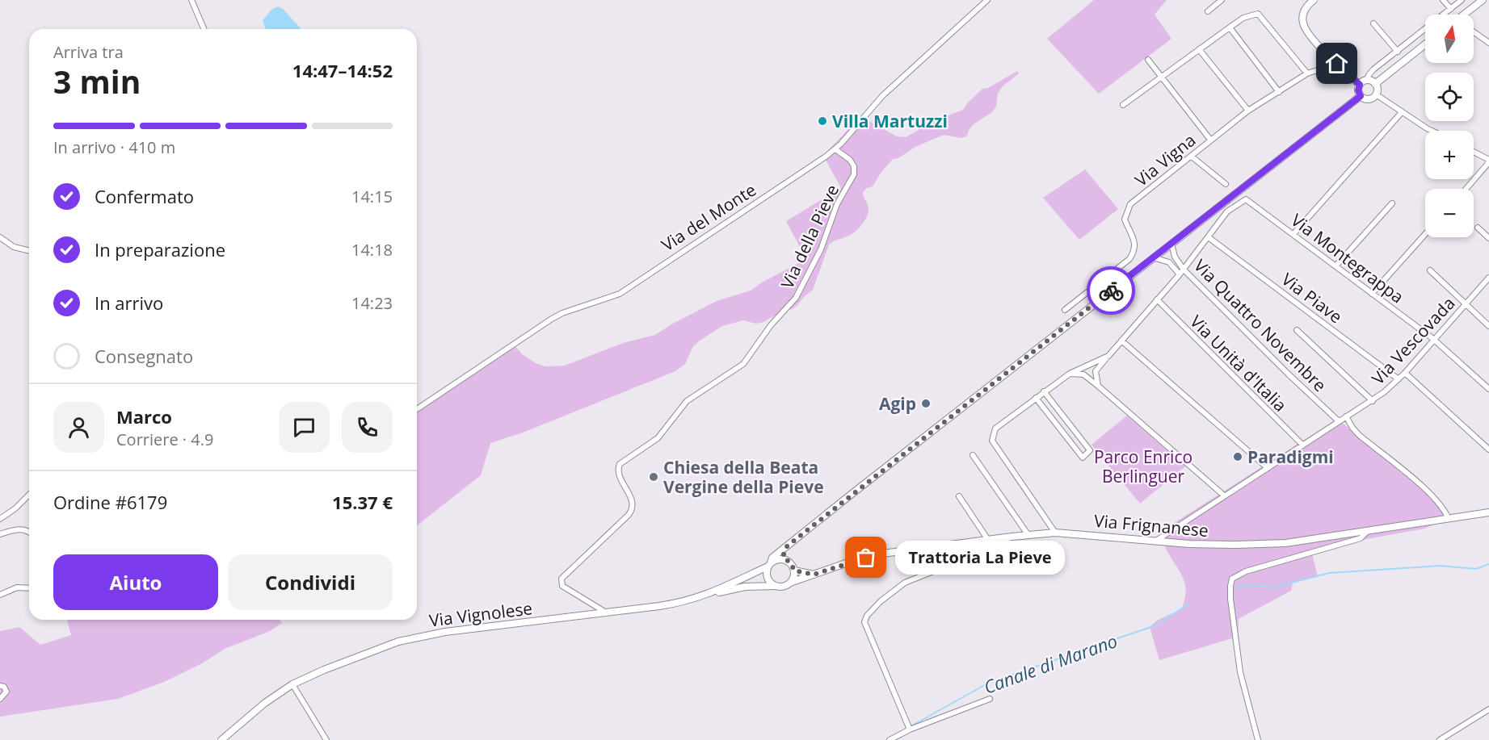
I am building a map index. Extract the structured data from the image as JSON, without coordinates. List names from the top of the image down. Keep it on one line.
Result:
{"streets":{"main road":["Via Frignanese","Via Vignolese"],"street":["Via Vigna","Via del Monte","Via della Pieve","Via Montegrappa","Via Piave","Via Quattro Novembre","Via Vescovada","Via Unità d'Italia"]},"crossings":[["Via del Monte","Via della Pieve"],["Via della Pieve","Via Vignolese"],["Via Montegrappa","Via Piave"],["Via Montegrappa","Via Vescovada"],["Via Piave","Via Vescovada"],["Via Quattro Novembre","Via Vescovada"],["Via Vescovada","Via Unità d'Italia"],["Via Vescovada","Via Frignanese"]],"water":["Canale di Marano"],"parks":["Parco Enrico Berlinguer"],"places":["Villa Martuzzi","Agip","Paradigmi","Chiesa della Beata Vergine della Pieve","Trattoria La Pieve"],"north":"top","page":{"map_buttons":["+","−"],"heading":["3 min","Arriva tra","14:47–14:52"],"panel":["Marco","Corriere · 4.9","Ordine #6179","15.37 €"],"bar":"In arrivo · 410 m","list":[["Confermato","14:15"],["In preparazione","14:18"],["In arrivo","14:23"],"Consegnato"],"bubble":"Trattoria La Pieve","buttons":["Aiuto","Condividi"]}}
